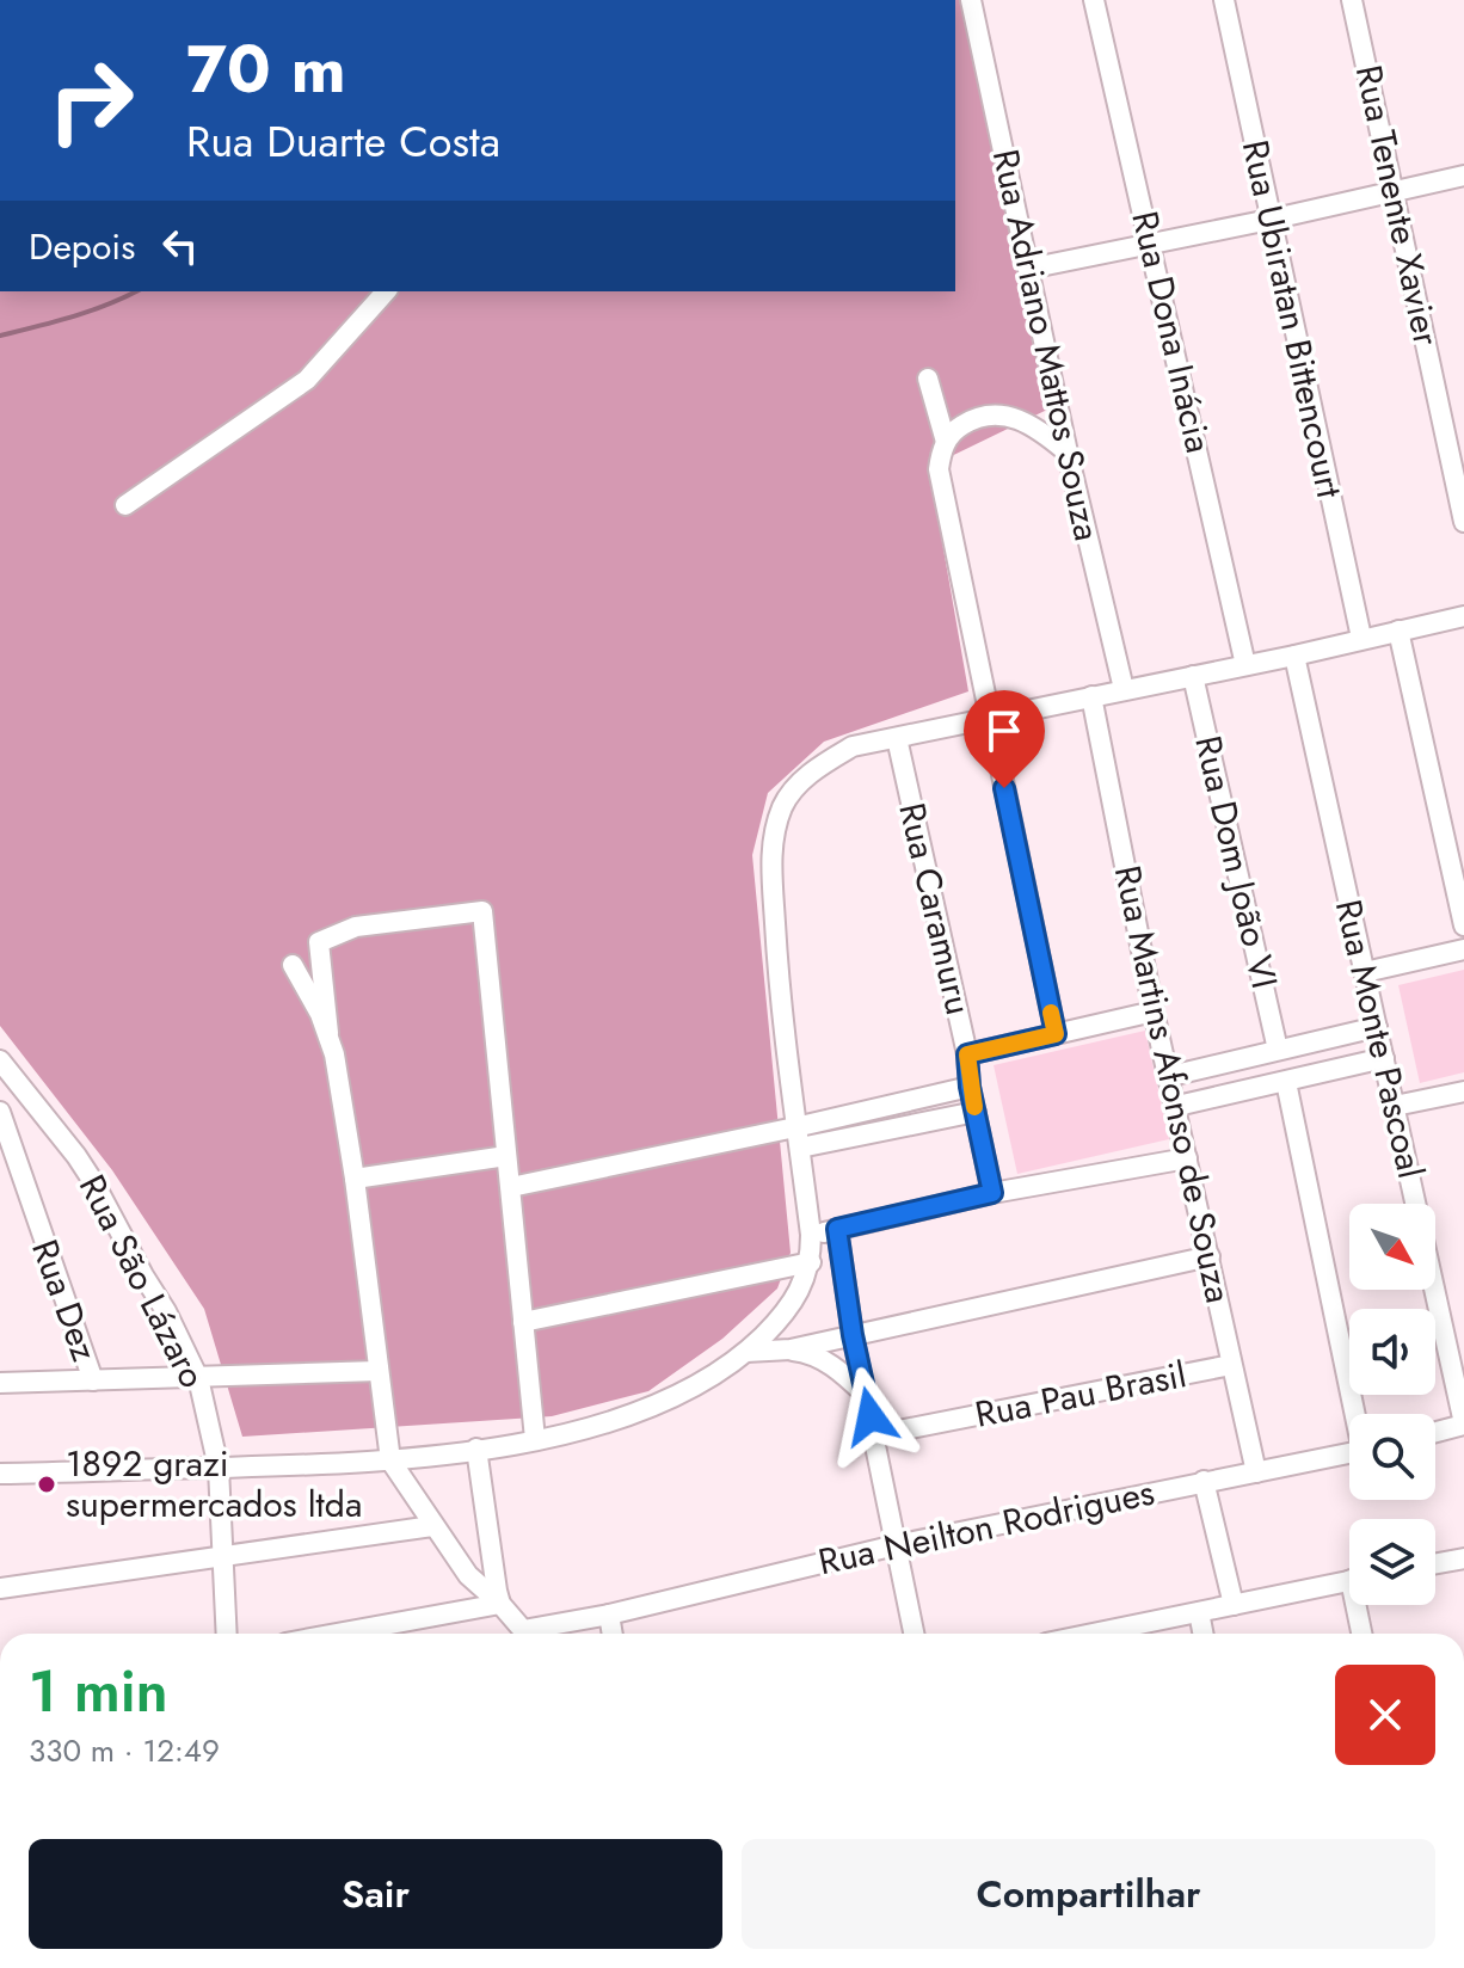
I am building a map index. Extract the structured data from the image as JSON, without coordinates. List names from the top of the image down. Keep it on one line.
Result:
{"streets":{"street":["Rua Tenente Xavier","Rua Ubiratan Bittencourt","Rua Dona Inácia","Rua Adriano Mattos Souza","Rua Dom João VI","Rua Caramuru","Rua Monte Pascoal","Rua Martins Afonso de Souza","Rua São Lázaro","Rua Dez","Rua Pau Brasil","Rua Neilton Rodrigues"]},"crossings":[["Rua Martins Afonso de Souza","Rua Pau Brasil"],["Rua Martins Afonso de Souza","Rua Neilton Rodrigues"]],"places":["1892 grazi supermercados ltda"],"north":"bottom right","page":{"turn":["70 m","Rua Duarte Costa"],"then":"Depois","heading":["1 min","330 m · 12:49"],"buttons":["Sair","Compartilhar"]}}
